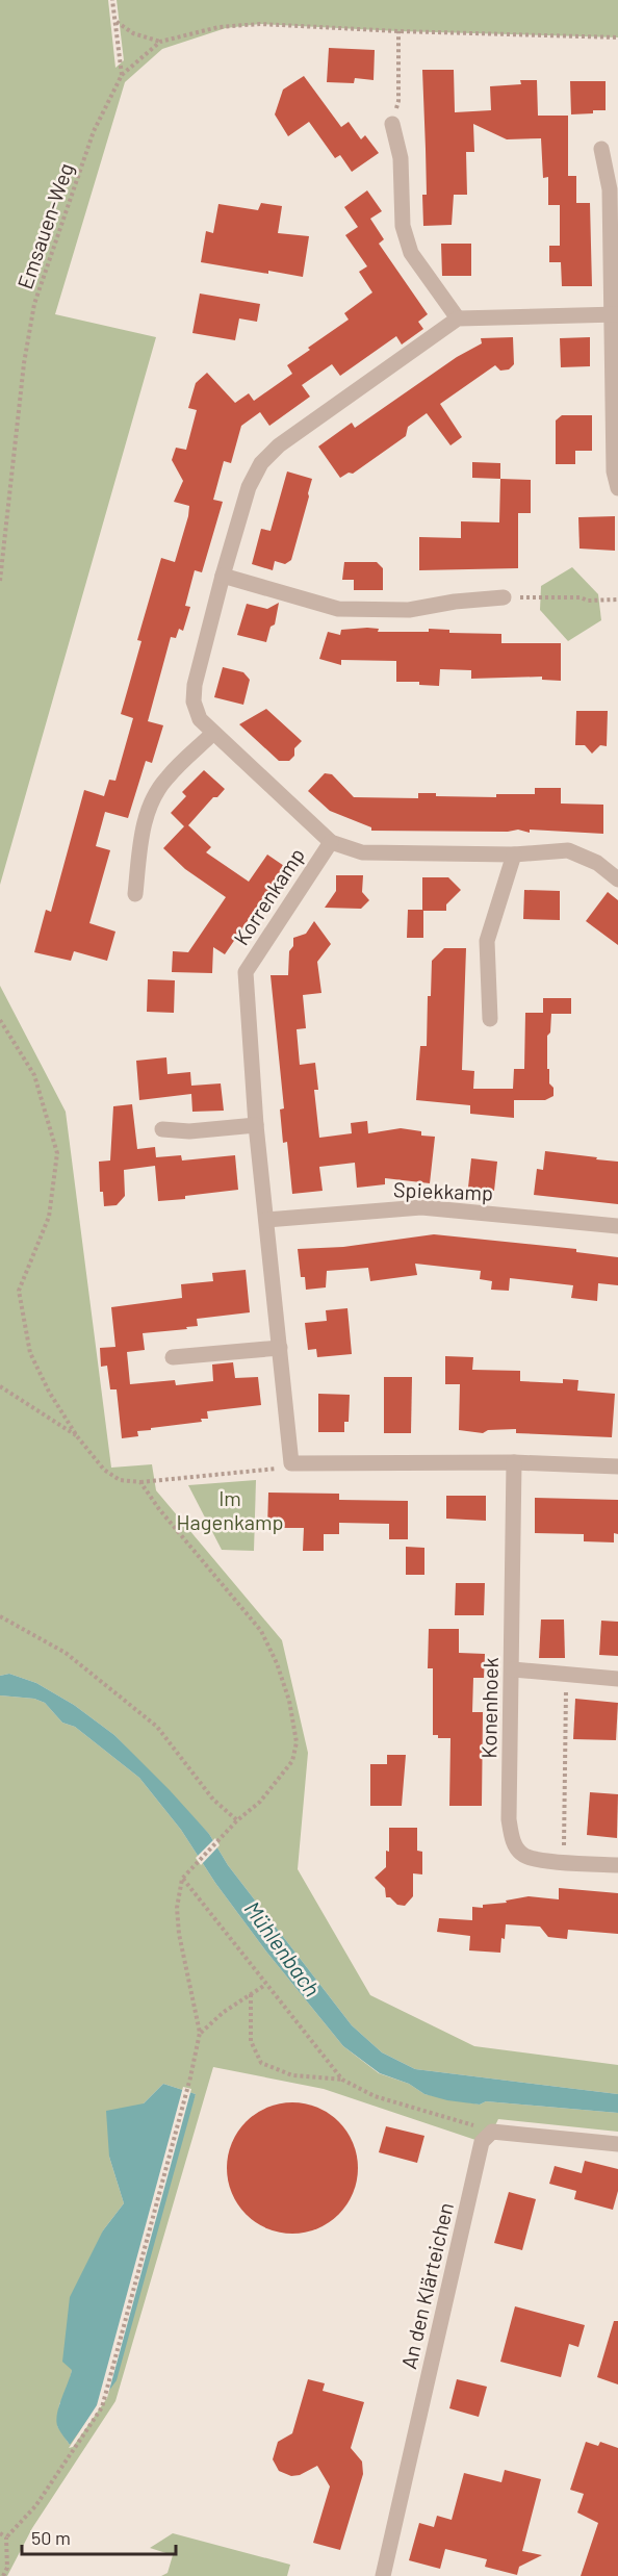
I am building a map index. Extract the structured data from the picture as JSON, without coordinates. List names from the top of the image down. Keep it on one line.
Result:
{"streets":{"street":["Korrenkamp","Spiekkamp","Konenhoek","An den Klärteichen"],"path":["Emsauen-Weg"]},"crossings":[["Korrenkamp","Spiekkamp"]],"water":["Mühlenbach"],"parks":["Im Hagenkamp"],"scale_bar":"50 m"}
